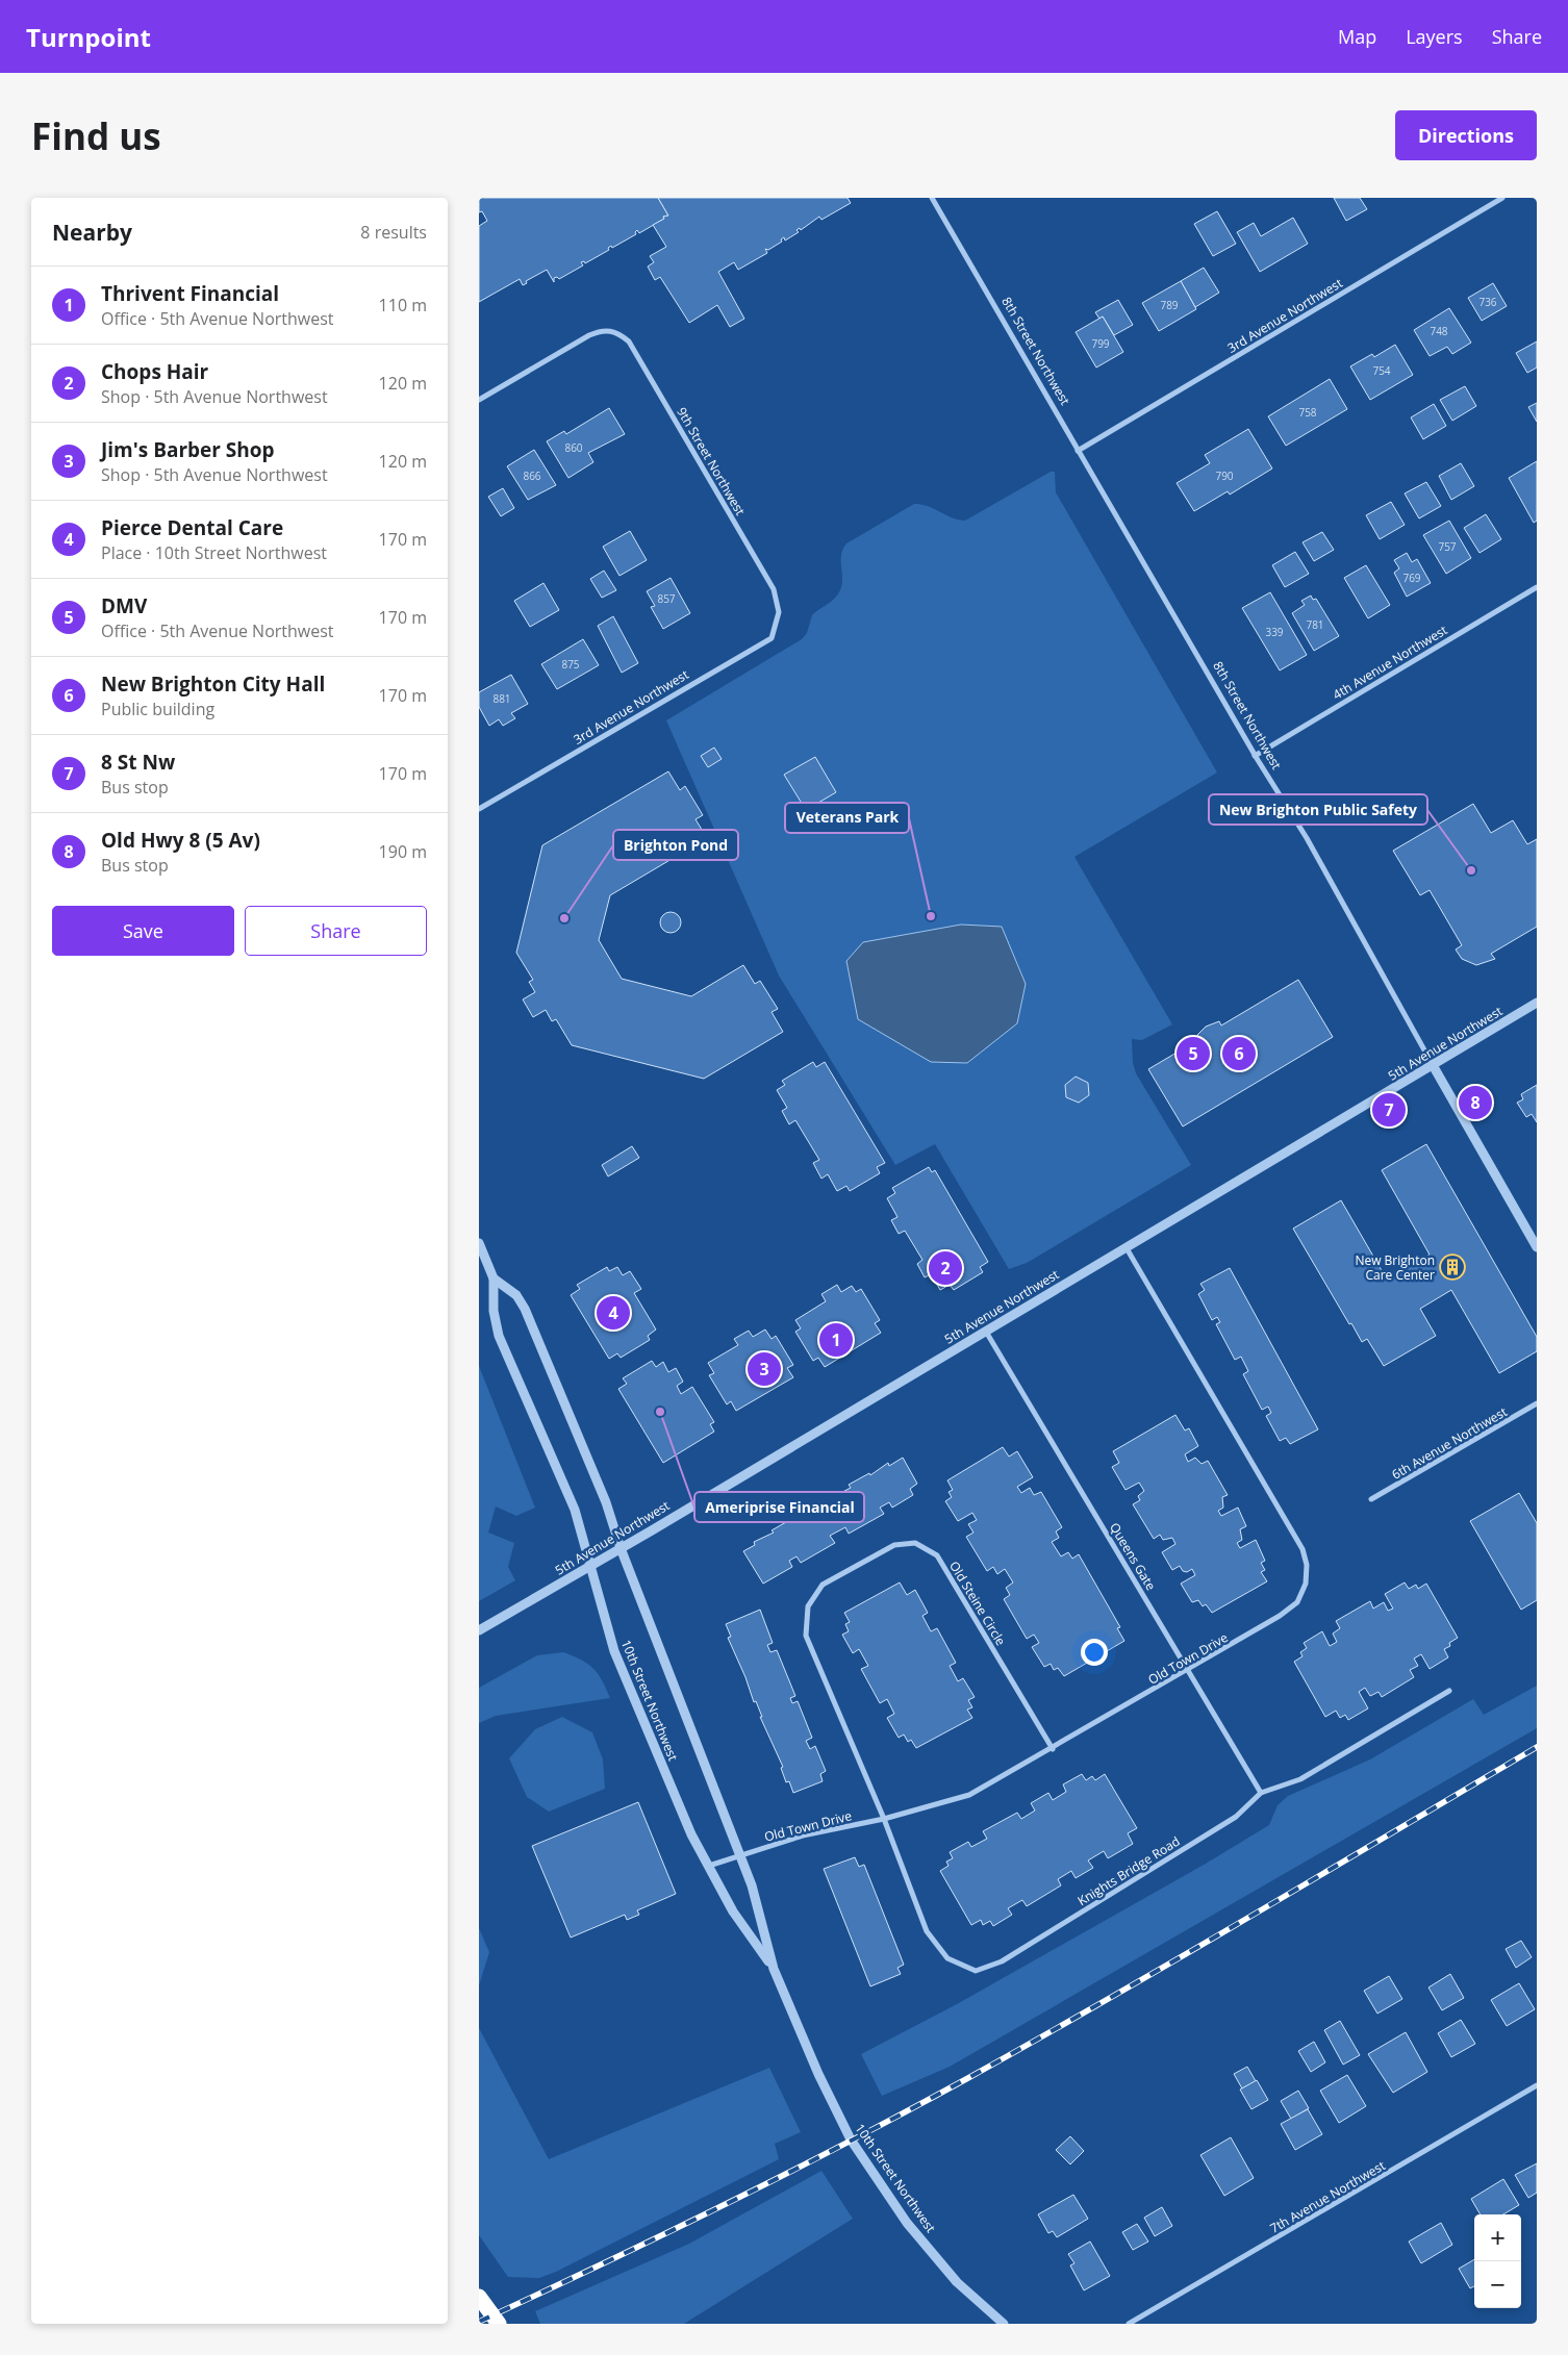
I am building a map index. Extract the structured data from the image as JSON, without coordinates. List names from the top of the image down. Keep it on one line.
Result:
{"streets":{"street":["3rd Avenue Northwest","8th Street Northwest","9th Street Northwest","4th Avenue Northwest","5th Avenue Northwest","6th Avenue Northwest","Queens Gate","Old Steine Circle","Old Town Drive","10th Street Northwest","Knights Bridge Road","7th Avenue Northwest"]},"crossings":[["3rd Avenue Northwest","8th Street Northwest"],["3rd Avenue Northwest","9th Street Northwest"],["8th Street Northwest","4th Avenue Northwest"],["8th Street Northwest","5th Avenue Northwest"],["5th Avenue Northwest","Queens Gate"],["5th Avenue Northwest","Old Town Drive"],["5th Avenue Northwest","10th Street Northwest"],["Queens Gate","Old Town Drive"],["Queens Gate","Knights Bridge Road"],["Old Steine Circle","Old Town Drive"],["Old Steine Circle","Knights Bridge Road"],["Old Town Drive","10th Street Northwest"],["Old Town Drive","Knights Bridge Road"]],"places":{"other":["New Brighton Public Safety","Veterans Park","Brighton Pond","Ameriprise Financial"],"building":["New Brighton Care Center"]},"house_numbers":["736","789","748","799","754","758","860","866","790","757","769","857","781","339","875","881"],"page":{"header":"Turnpoint","nav":["Map","Layers","Share"],"buttons":["Directions",["Save","Share"]],"title":"Find us","heading":["Nearby","8 results"],"list":[{"mark":"1","name":"Thrivent Financial","note":"Office · 5th Avenue Northwest","value":"110 m"},{"mark":"2","name":"Chops Hair","note":"Shop · 5th Avenue Northwest","value":"120 m"},{"mark":"3","name":"Jim's Barber Shop","note":"Shop · 5th Avenue Northwest","value":"120 m"},{"mark":"4","name":"Pierce Dental Care","note":"Place · 10th Street Northwest","value":"170 m"},{"mark":"5","name":"DMV","note":"Office · 5th Avenue Northwest","value":"170 m"},{"mark":"6","name":"New Brighton City Hall","note":"Public building","value":"170 m"},{"mark":"7","name":"8 St Nw","note":"Bus stop","value":"170 m"},{"mark":"8","name":"Old Hwy 8 (5 Av)","note":"Bus stop","value":"190 m"}],"pins":["5","6","8","7","2","4","1","3"],"map_buttons":["+","−"]}}
